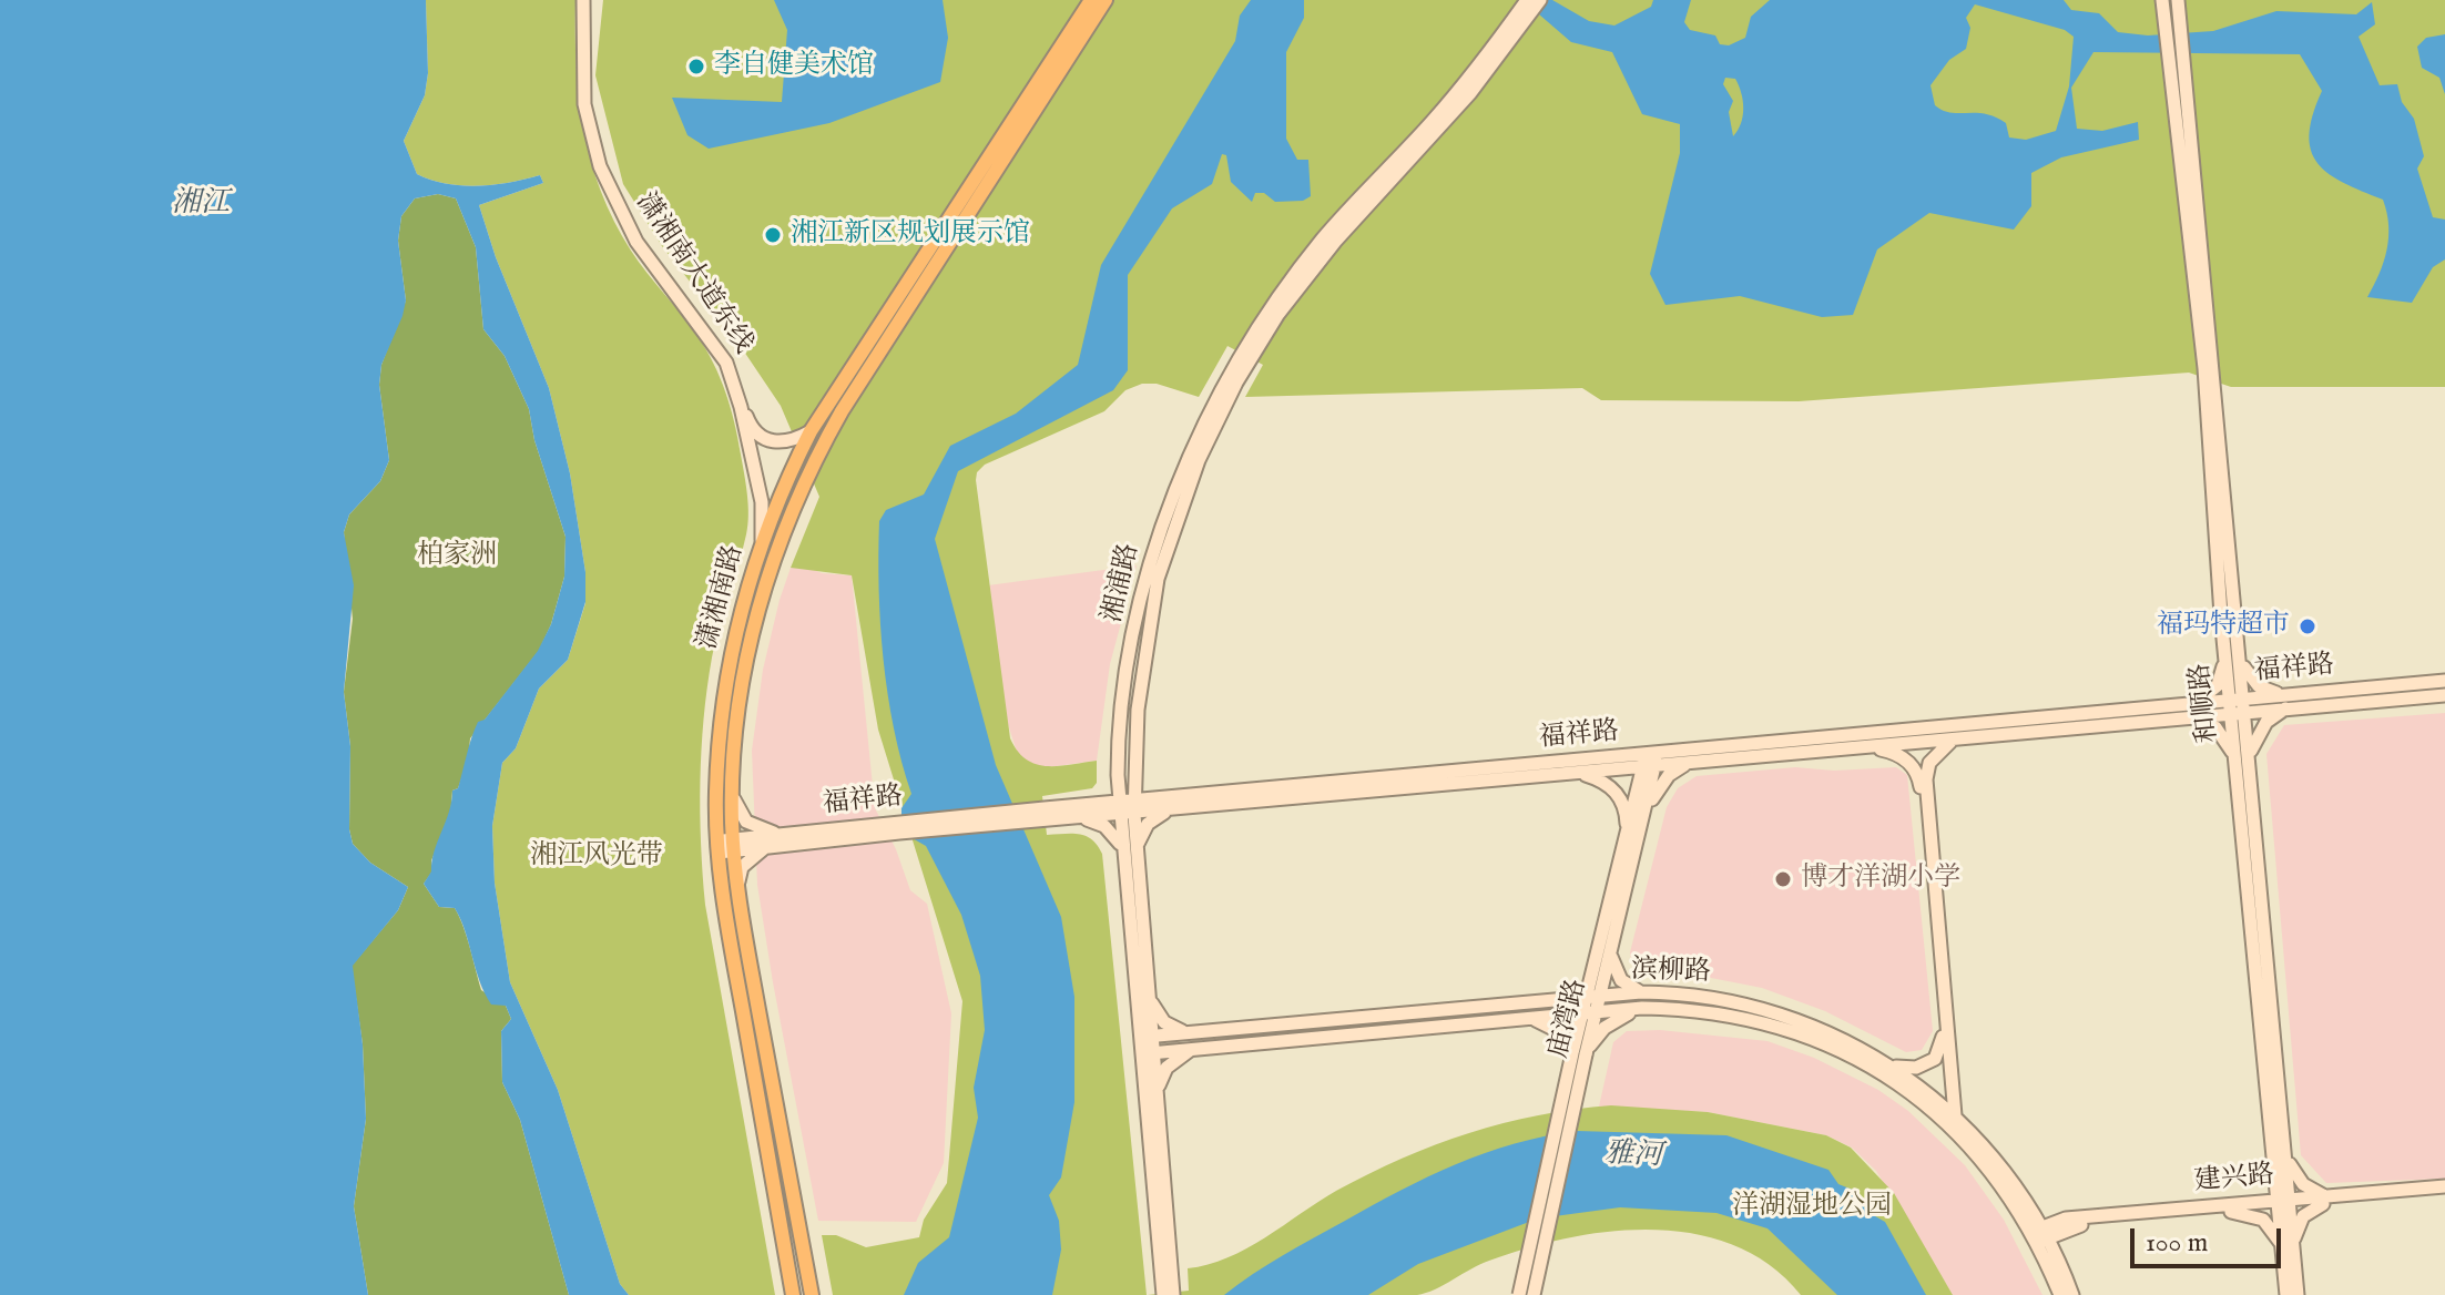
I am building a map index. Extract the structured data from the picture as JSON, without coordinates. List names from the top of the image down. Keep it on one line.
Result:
{"streets":{"main road":["潇湘南大道东线","湘浦路","潇湘南路","福祥路","和顺路","滨柳路","庙湾路","建兴路"]},"crossings":[["潇湘南大道东线","潇湘南路"],["湘浦路","福祥路"],["湘浦路","滨柳路"],["潇湘南路","福祥路"],["福祥路","和顺路"],["福祥路","庙湾路"],["和顺路","建兴路"],["滨柳路","庙湾路"],["滨柳路","建兴路"]],"water":["湘江","雅河"],"parks":["柏家洲","湘江风光带","洋湖湿地公园"],"places":["李自健美术馆","湘江新区规划展示馆","福玛特超市","博才洋湖小学"],"scale_bar":"100 m"}
